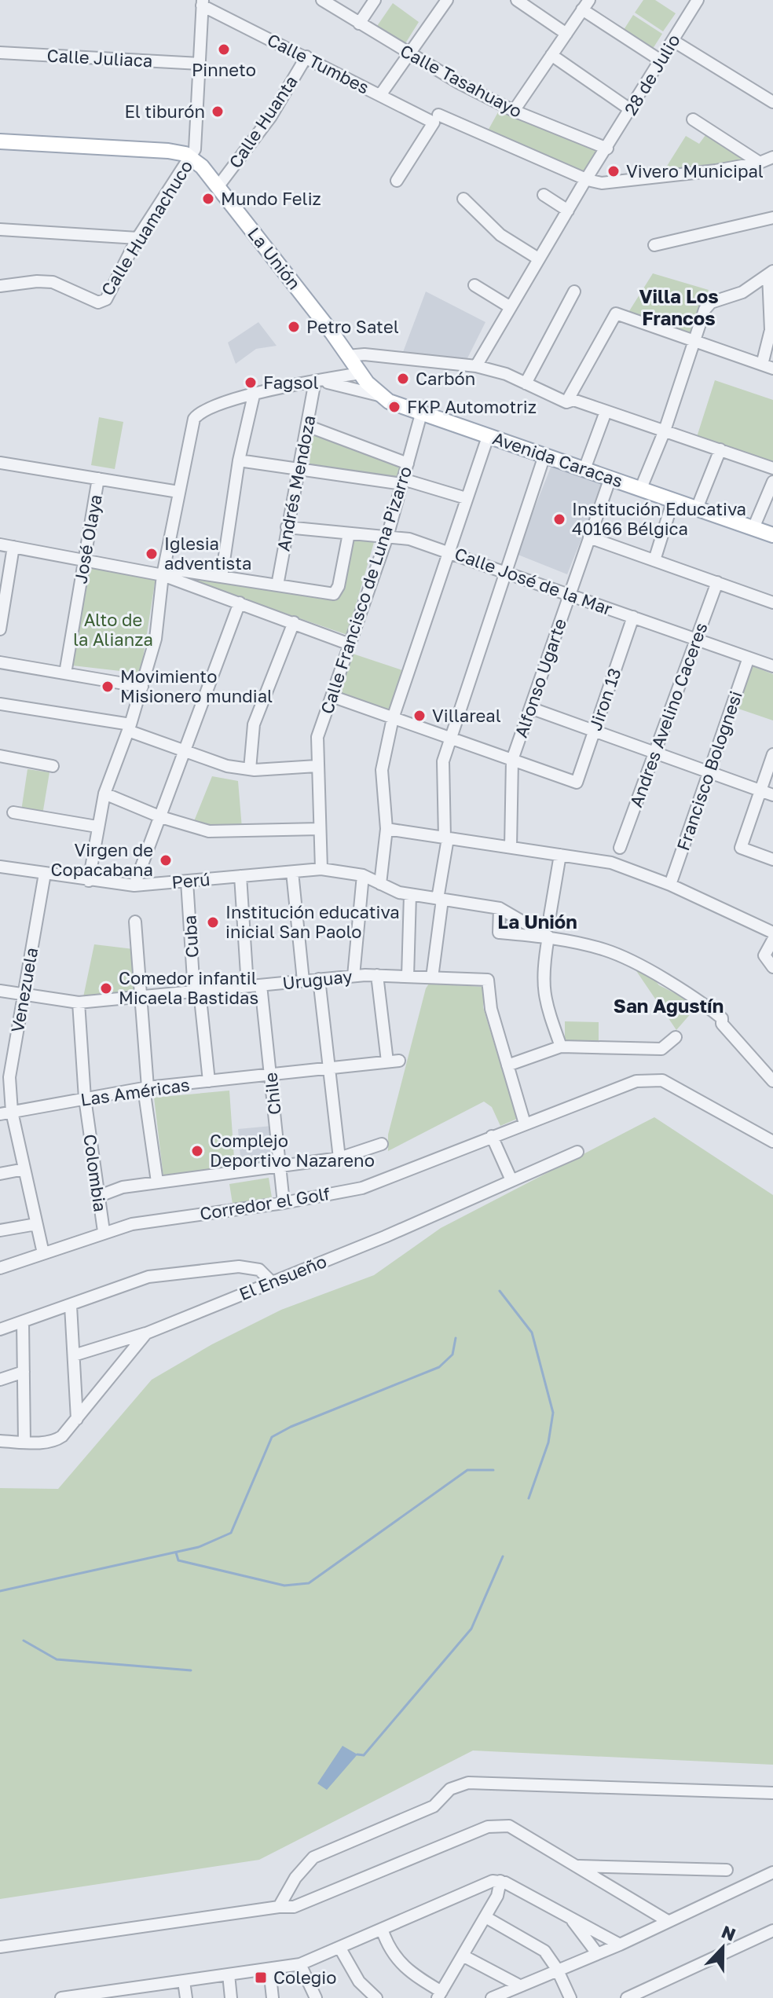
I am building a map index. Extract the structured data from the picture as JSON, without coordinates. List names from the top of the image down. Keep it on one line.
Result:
{"streets":{"main road":["La Unión","Avenida Caracas"],"street":["Calle Juliaca","Calle Tumbes","28 de Julio","Calle Tasahuayo","Calle Huanta","Calle Huamachuco","Andrés Mendoza","José Olaya","Calle José de la Mar","Calle Francisco de Luna Pizarro","Alfonso Ugarte","Jiron 13","Andres Avelino Caceres","Francisco Bolognesi","Perú","Cuba","Uruguay","Venezuela","Las Américas","Chile","Colombia","Corredor el Golf","El Ensueño"]},"crossings":[["Calle Juliaca","Calle Huamachuco"],["Calle Tumbes","28 de Julio"],["Calle Tumbes","Calle Huanta"],["Calle Tumbes","Calle Huamachuco"],["28 de Julio","Calle Tasahuayo"],["Calle Huanta","La Unión"],["Calle Huamachuco","La Unión"],["La Unión","Avenida Caracas"],["Avenida Caracas","Calle Francisco de Luna Pizarro"],["Avenida Caracas","Alfonso Ugarte"],["Andrés Mendoza","Calle José de la Mar"],["Calle José de la Mar","Calle Francisco de Luna Pizarro"],["Calle José de la Mar","Alfonso Ugarte"],["Calle José de la Mar","Jiron 13"],["Calle José de la Mar","Andres Avelino Caceres"],["Calle José de la Mar","Francisco Bolognesi"],["Calle Francisco de Luna Pizarro","Perú"],["Alfonso Ugarte","Jiron 13"],["Perú","Cuba"],["Perú","Venezuela"],["Cuba","Uruguay"],["Cuba","Las Américas"],["Uruguay","Venezuela"],["Uruguay","Chile"],["Uruguay","Colombia"],["Uruguay","Corredor el Golf"],["Venezuela","Las Américas"],["Venezuela","Corredor el Golf"],["Las Américas","Chile"],["Las Américas","Colombia"],["Chile","Corredor el Golf"],["Colombia","Corredor el Golf"]],"districts":["Villa Los Francos","La Unión","San Agustín"],"parks":["Alto de la Alianza"],"places":{"other":["Pinneto","El tiburón","Vivero Municipal","Mundo Feliz","Petro Satel","Carbón","Fagsol","FKP Automotriz","Institución Educativa 40166 Bélgica","Iglesia adventista","Movimiento Misionero mundial","Villareal","Virgen de Copacabana","Institución educativa inicial San Paolo","Comedor infantil Micaela Bastidas","Complejo Deportivo Nazareno"],"transit":["Colegio"]},"north":"top"}
